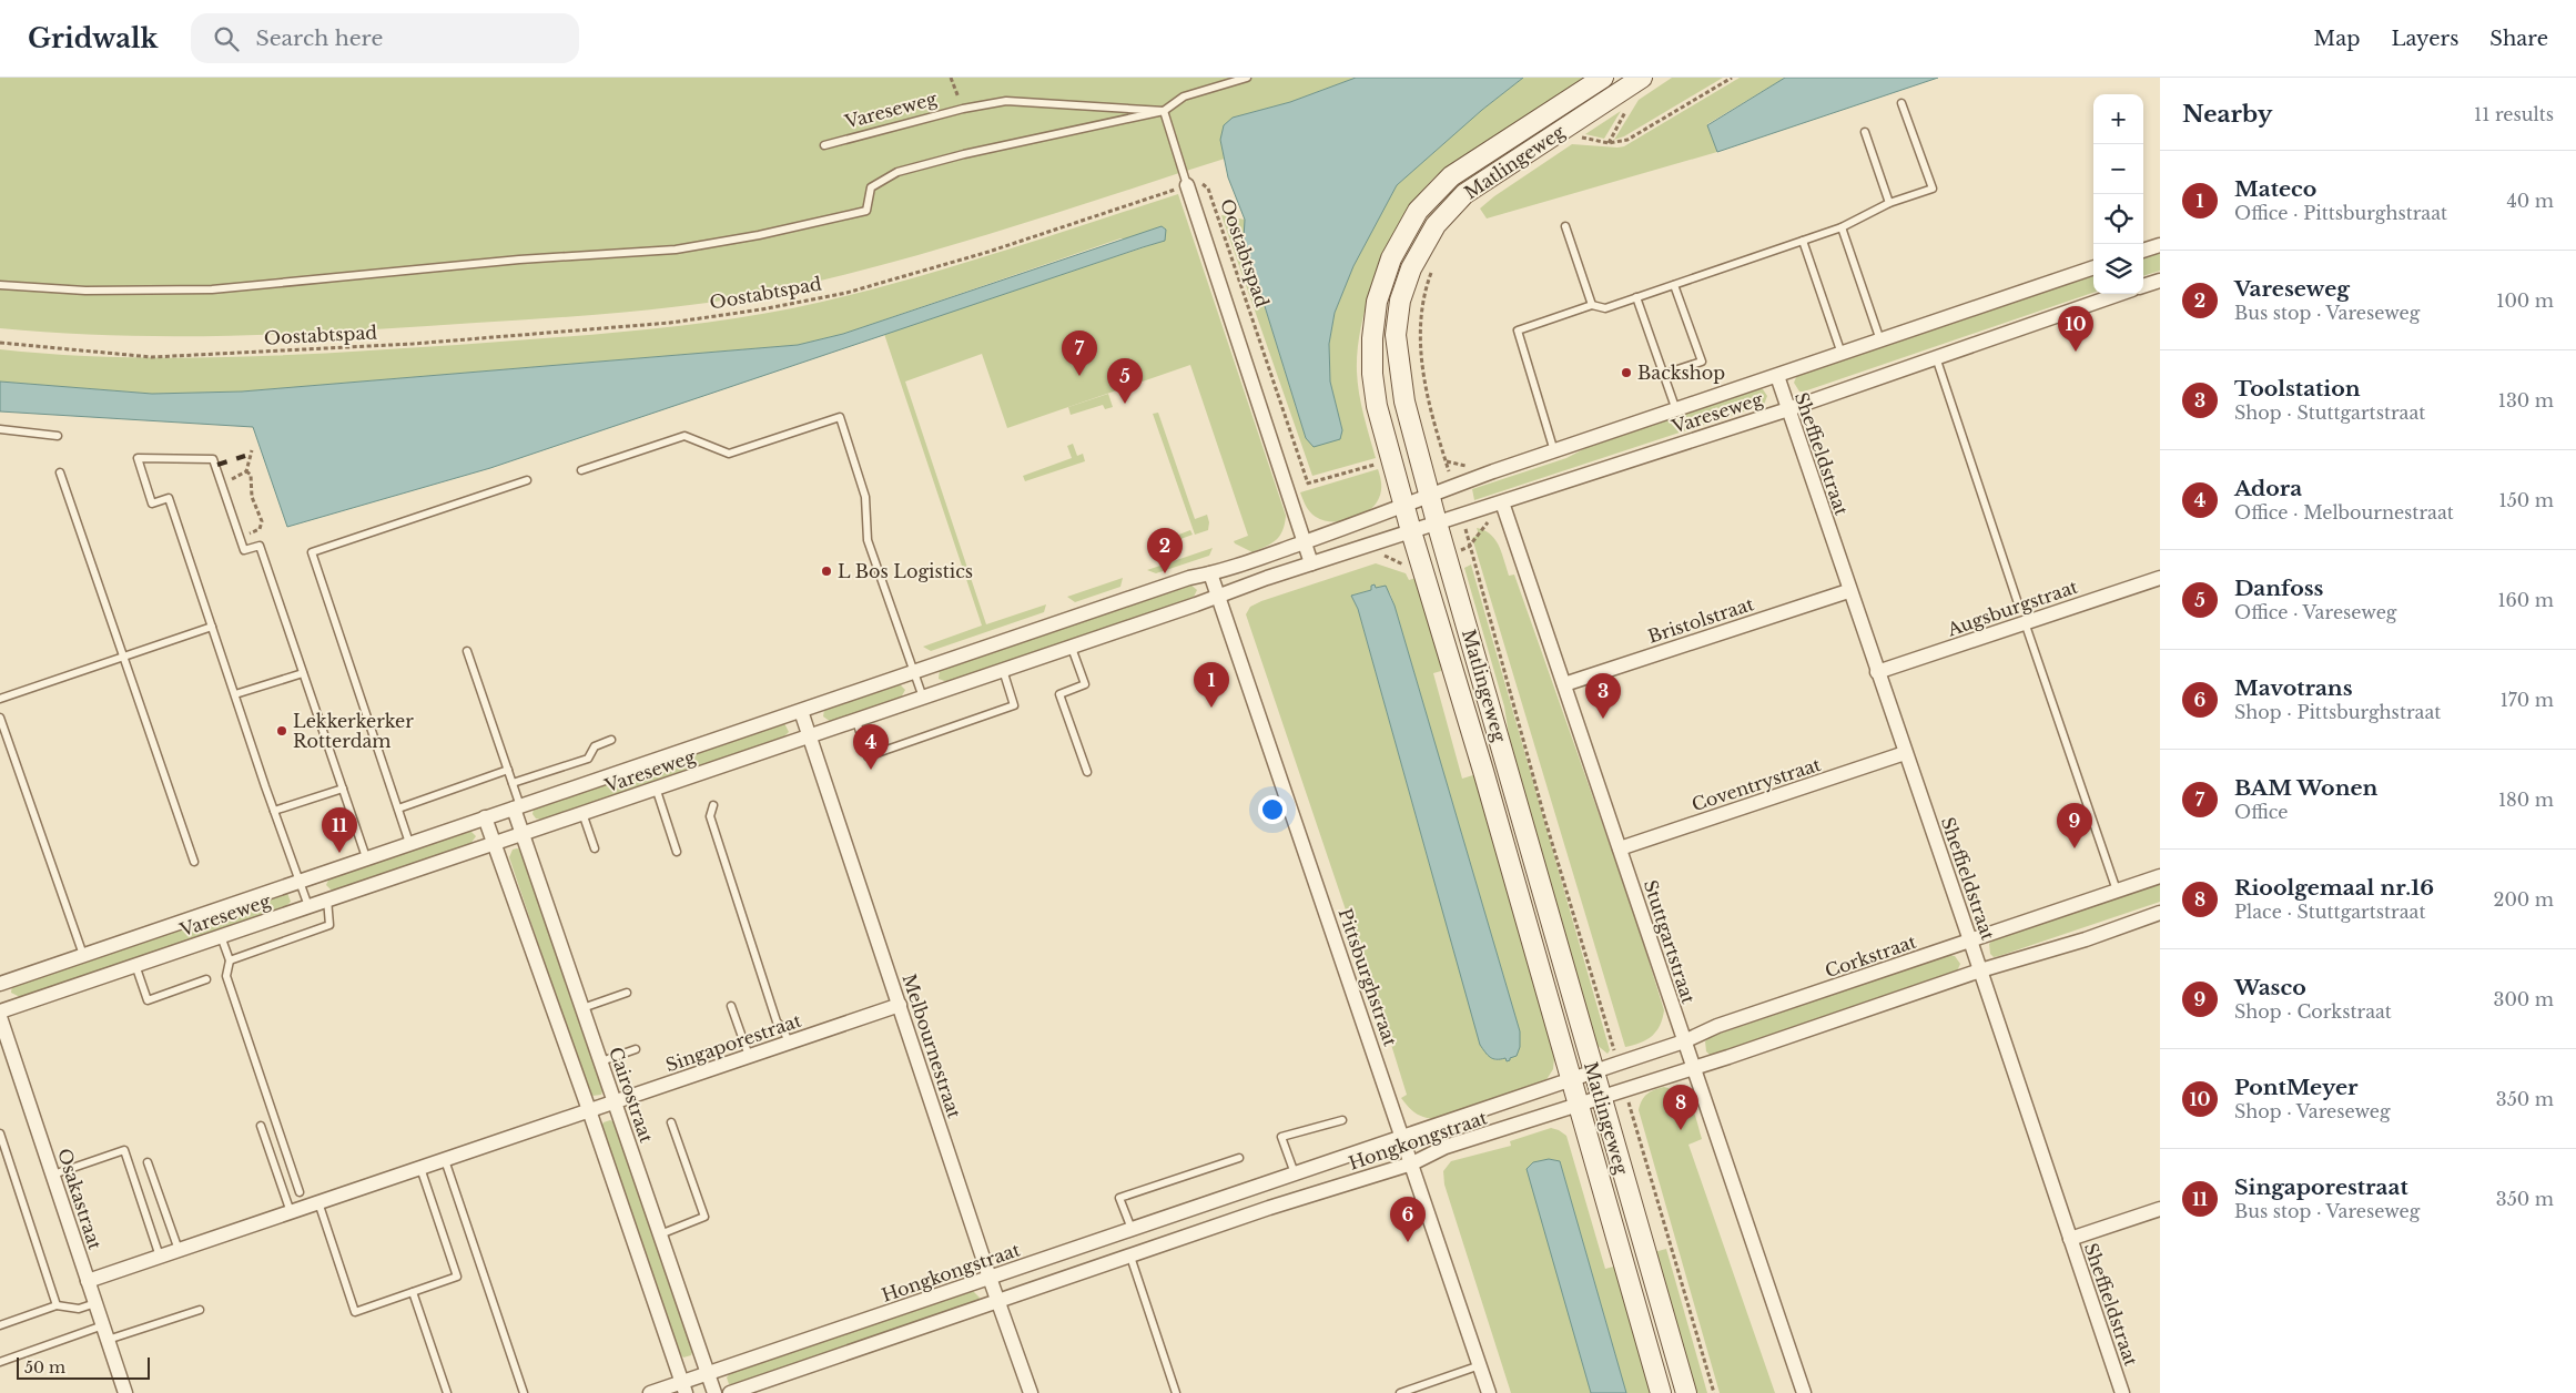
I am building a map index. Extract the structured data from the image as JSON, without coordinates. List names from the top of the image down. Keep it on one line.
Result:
{"streets":{"main road":["Matlingeweg"],"street":["Vareseweg","Sheffieldstraat","Augsburgstraat","Bristolstraat","Coventrystraat","Stuttgartstraat","Corkstraat","Pittsburghstraat","Singaporestraat","Melbournestraat","Cairostraat","Hongkongstraat","Osakastraat"],"path":["Oostabtspad"]},"crossings":[["Vareseweg","Matlingeweg"],["Vareseweg","Sheffieldstraat"],["Vareseweg","Stuttgartstraat"],["Vareseweg","Pittsburghstraat"],["Vareseweg","Melbournestraat"],["Vareseweg","Cairostraat"],["Matlingeweg","Corkstraat"],["Matlingeweg","Hongkongstraat"],["Sheffieldstraat","Augsburgstraat"],["Sheffieldstraat","Bristolstraat"],["Sheffieldstraat","Coventrystraat"],["Sheffieldstraat","Corkstraat"],["Bristolstraat","Stuttgartstraat"],["Coventrystraat","Stuttgartstraat"],["Stuttgartstraat","Corkstraat"],["Corkstraat","Hongkongstraat"],["Pittsburghstraat","Hongkongstraat"],["Singaporestraat","Melbournestraat"],["Singaporestraat","Cairostraat"],["Singaporestraat","Osakastraat"],["Melbournestraat","Hongkongstraat"],["Cairostraat","Hongkongstraat"]],"places":["Backshop","L Bos Logistics","Lekkerkerker Rotterdam"],"scale_bar":"50 m","page":{"header":"Gridwalk","search":"Search here","nav":["Map","Layers","Share"],"heading":["Nearby","11 results"],"map_buttons":["+","−"],"list":[{"mark":"1","name":"Mateco","note":"Office · Pittsburghstraat","value":"40 m"},{"mark":"2","name":"Vareseweg","note":"Bus stop · Vareseweg","value":"100 m"},{"mark":"3","name":"Toolstation","note":"Shop · Stuttgartstraat","value":"130 m"},{"mark":"4","name":"Adora","note":"Office · Melbournestraat","value":"150 m"},{"mark":"5","name":"Danfoss","note":"Office · Vareseweg","value":"160 m"},{"mark":"6","name":"Mavotrans","note":"Shop · Pittsburghstraat","value":"170 m"},{"mark":"7","name":"BAM Wonen","note":"Office","value":"180 m"},{"mark":"8","name":"Rioolgemaal nr.16","note":"Place · Stuttgartstraat","value":"200 m"},{"mark":"9","name":"Wasco","note":"Shop · Corkstraat","value":"300 m"},{"mark":"10","name":"PontMeyer","note":"Shop · Vareseweg","value":"350 m"},{"mark":"11","name":"Singaporestraat","note":"Bus stop · Vareseweg","value":"350 m"}],"pins":["10","7","5","2","1","3","4","9","11","8","6"],"scale":"50 m"}}
